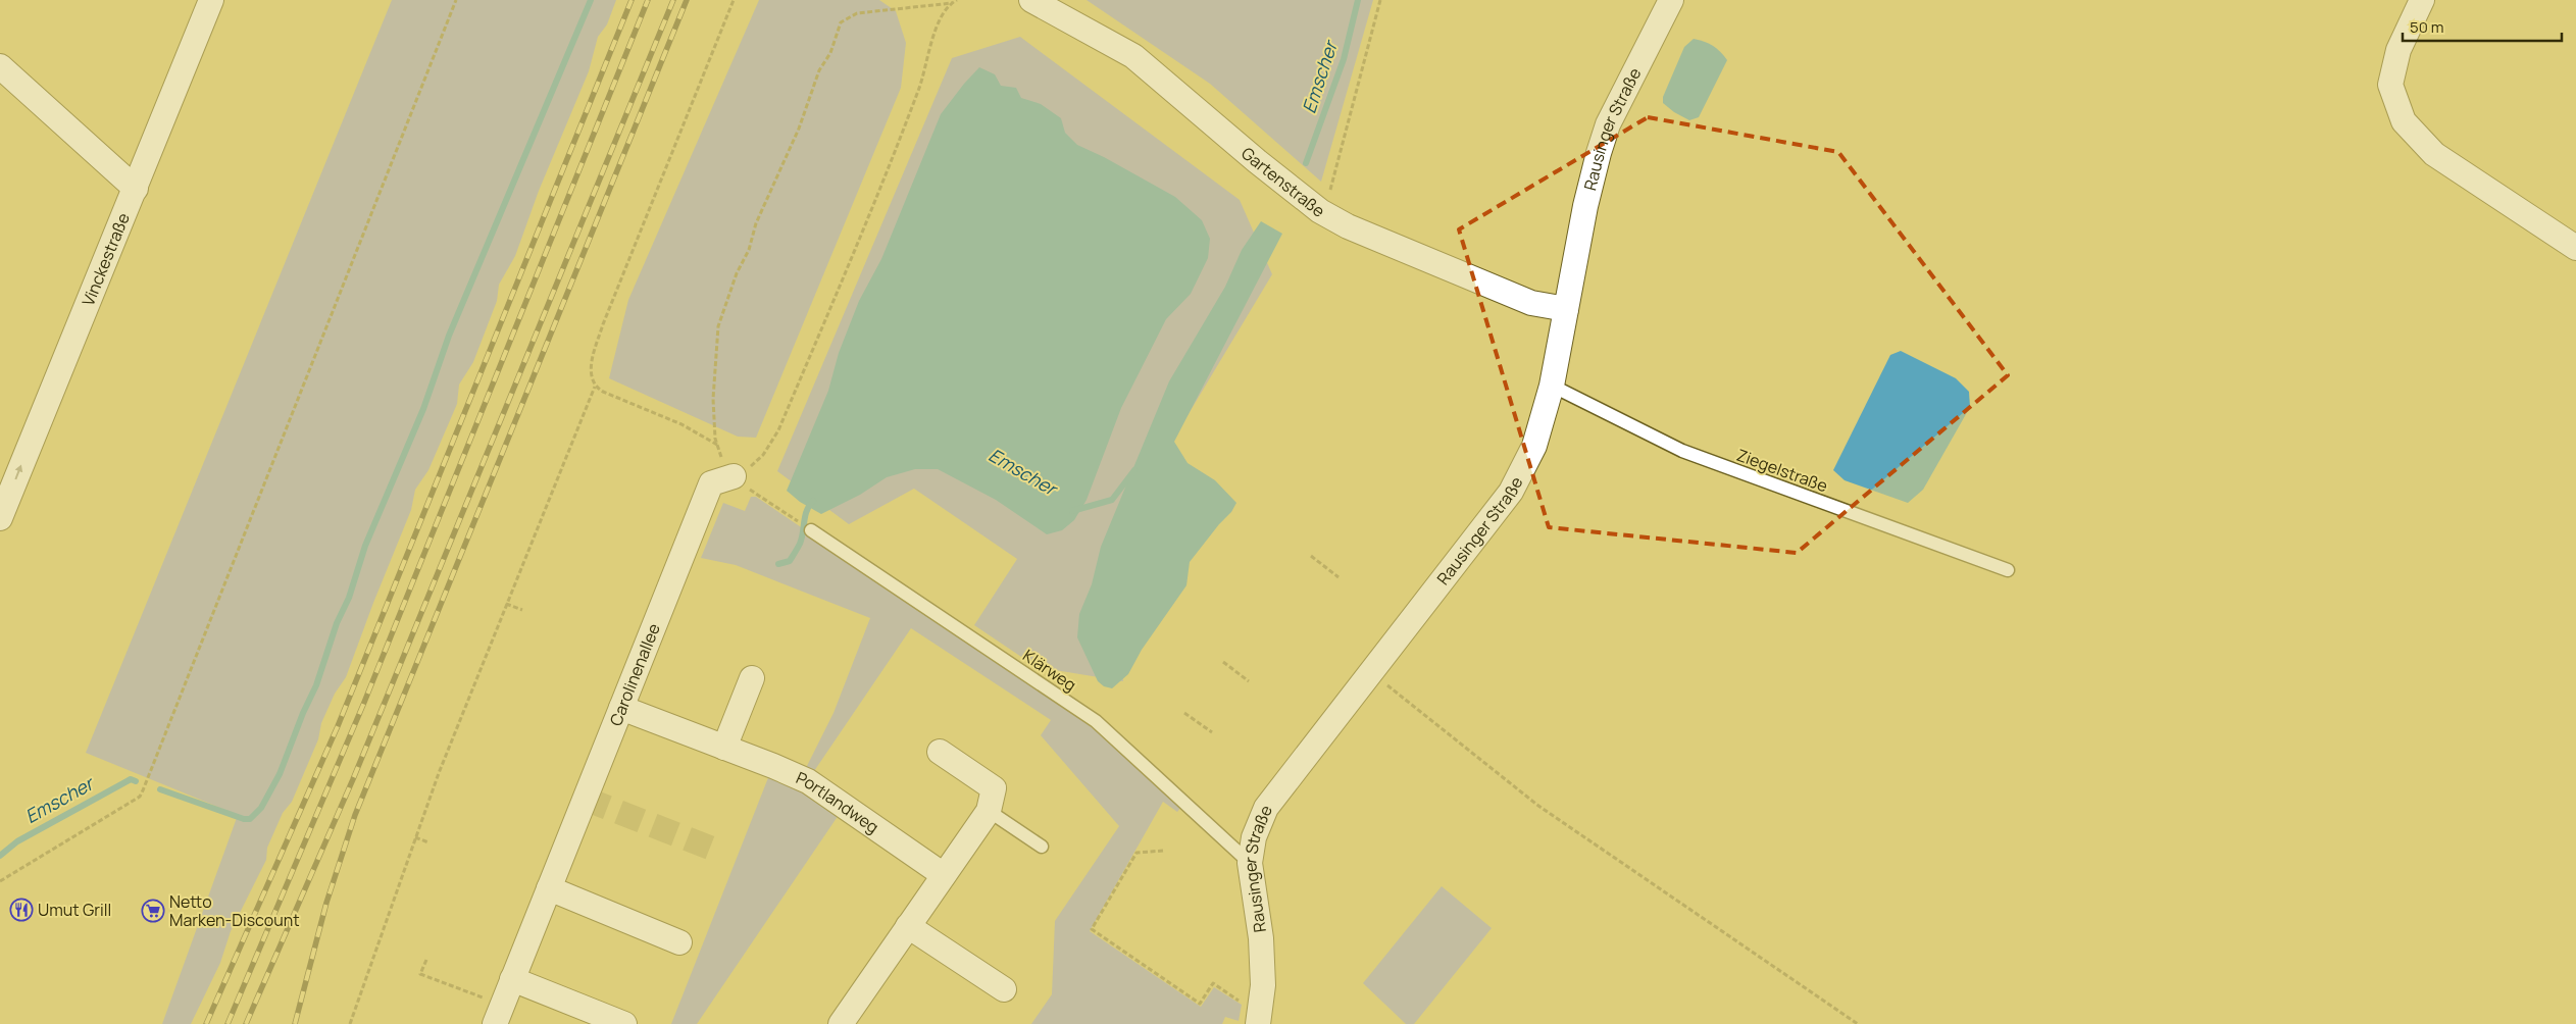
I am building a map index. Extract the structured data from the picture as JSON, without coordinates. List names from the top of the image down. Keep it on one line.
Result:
{"streets":{"street":["Rausinger Straße","Gartenstraße","Vinckestraße","Carolinenallee","Portlandweg"],"lane":["Ziegelstraße","Klärweg"]},"crossings":[["Rausinger Straße","Gartenstraße"],["Rausinger Straße","Ziegelstraße"],["Rausinger Straße","Klärweg"],["Carolinenallee","Portlandweg"]],"one_way":["Vinckestraße"],"water":["Emscher"],"places":{"restaurant":["Umut Grill"],"supermarket":["Netto Marken-Discount"]},"scale_bar":"50 m"}
